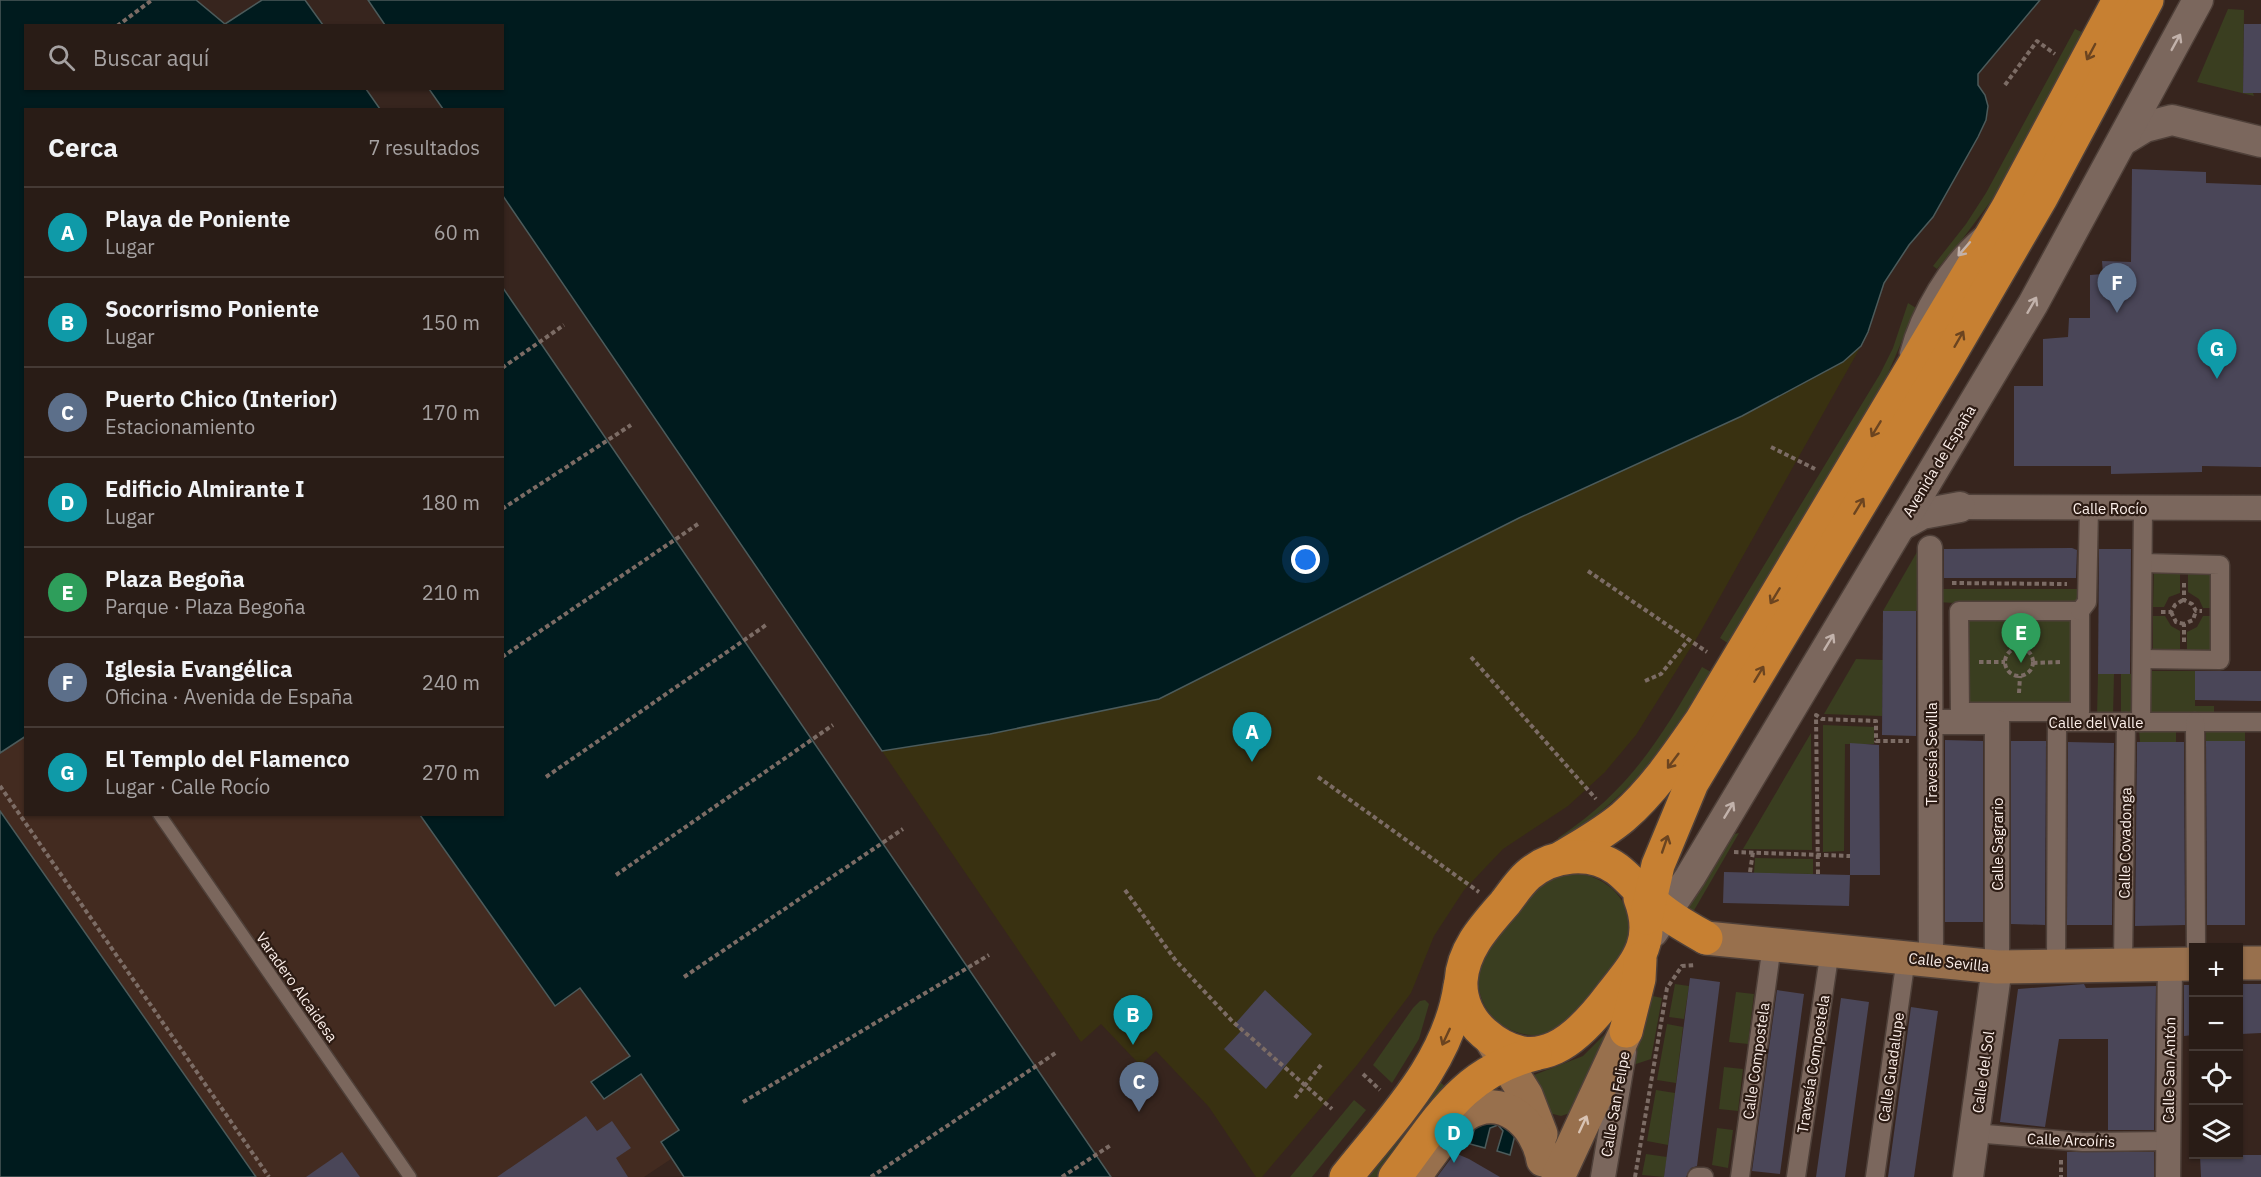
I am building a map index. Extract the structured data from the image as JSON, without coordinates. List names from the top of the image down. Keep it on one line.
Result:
{"streets":{"main road":["Calle Sevilla"],"street":["Avenida de España","Calle Rocío","Calle del Valle","Travesía Sevilla","Calle Covadonga","Calle Sagrario","Calle Compostela","Travesía Compostela","Calle Guadalupe","Calle San Antón","Calle del Sol","Calle San Felipe","Calle Arcoíris"],"lane":["Varadero Alcaidesa"]},"crossings":[["Calle Rocío","Calle Covadonga"],["Calle del Valle","Travesía Sevilla"],["Calle del Valle","Calle Covadonga"],["Calle del Valle","Calle Sagrario"],["Travesía Sevilla","Calle Sevilla"],["Travesía Sevilla","Calle Guadalupe"],["Calle Covadonga","Calle Sevilla"],["Calle Sagrario","Calle Sevilla"],["Calle Sagrario","Calle del Sol"],["Calle Sevilla","Calle Compostela"],["Calle Sevilla","Travesía Compostela"],["Calle Sevilla","Calle Guadalupe"],["Calle Sevilla","Calle San Antón"],["Calle Sevilla","Calle del Sol"],["Calle San Antón","Calle Arcoíris"],["Calle del Sol","Calle Arcoíris"]],"one_way":["Avenida de España"],"page":{"search":"Buscar aquí","heading":["Cerca","7 resultados"],"list":[{"mark":"A","name":"Playa de Poniente","note":"Lugar","value":"60 m"},{"mark":"B","name":"Socorrismo Poniente","note":"Lugar","value":"150 m"},{"mark":"C","name":"Puerto Chico (Interior)","note":"Estacionamiento","value":"170 m"},{"mark":"D","name":"Edificio Almirante I","note":"Lugar","value":"180 m"},{"mark":"E","name":"Plaza Begoña","note":"Parque · Plaza Begoña","value":"210 m"},{"mark":"F","name":"Iglesia Evangélica","note":"Oficina · Avenida de España","value":"240 m"},{"mark":"G","name":"El Templo del Flamenco","note":"Lugar · Calle Rocío","value":"270 m"}],"pins":["F","G","E","A","B","C","D"],"map_buttons":["+","−"]}}
